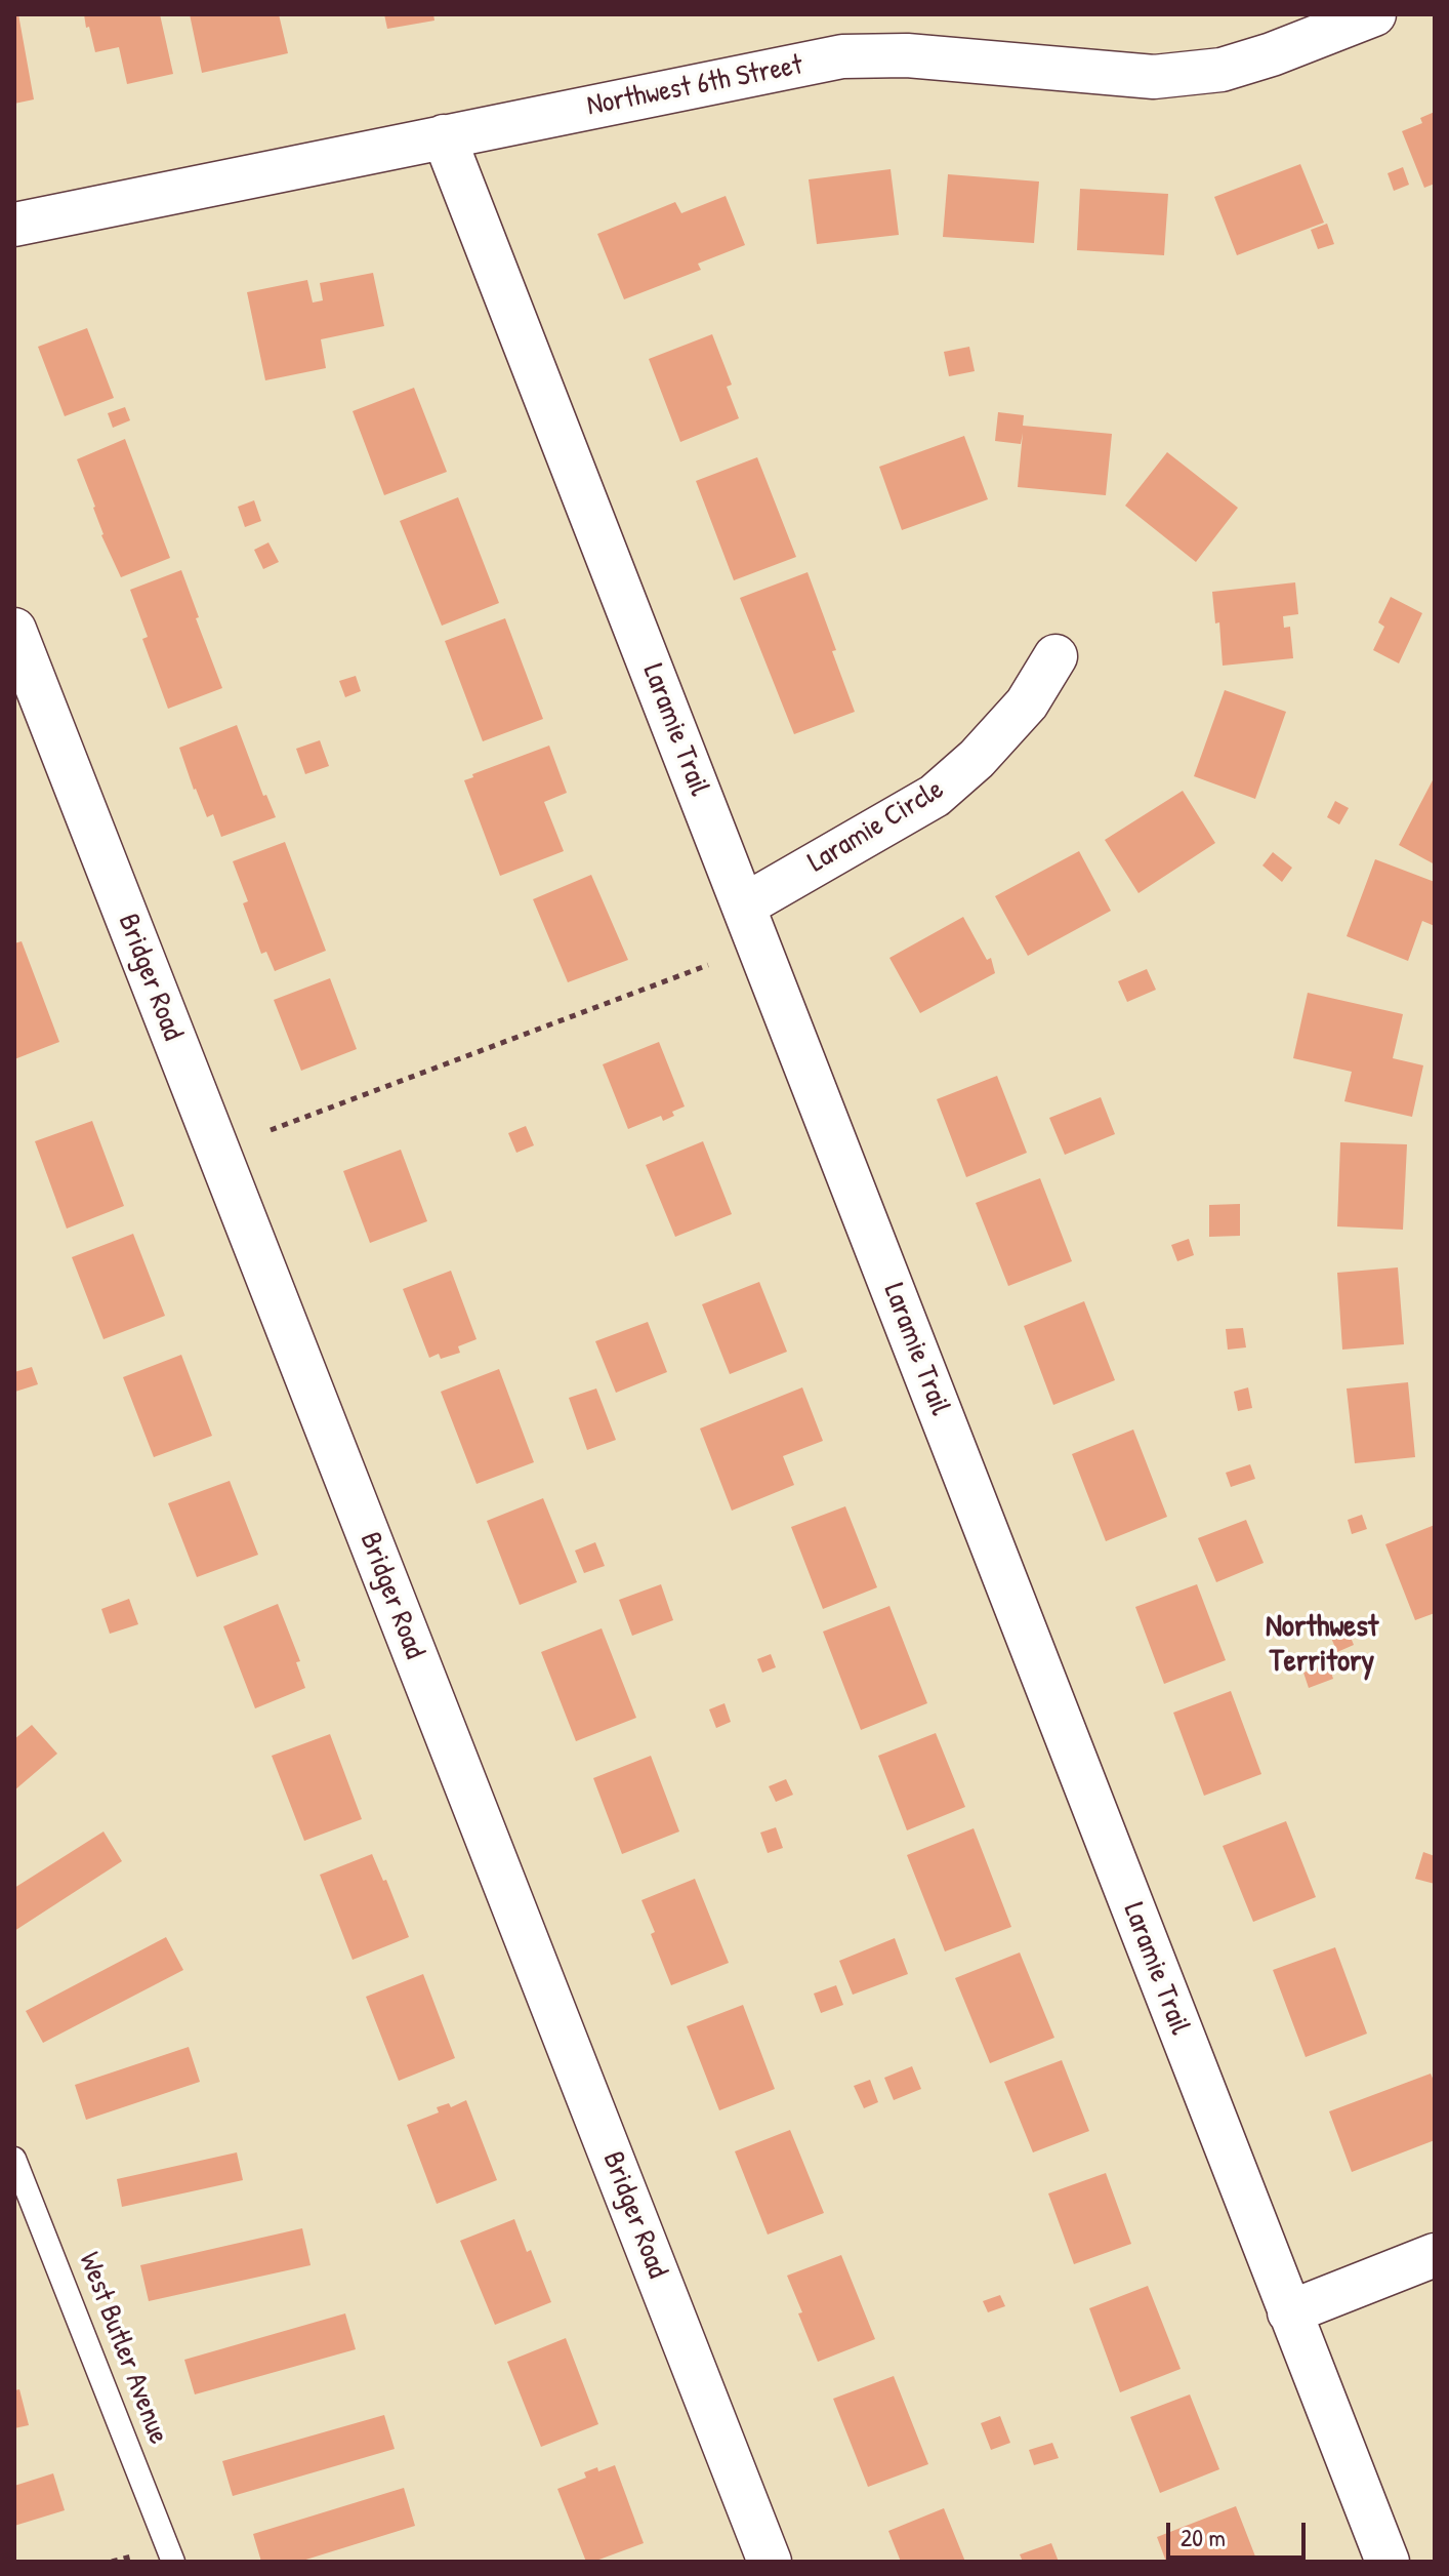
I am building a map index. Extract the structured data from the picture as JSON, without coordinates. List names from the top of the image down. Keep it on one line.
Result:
{"streets":{"street":["Northwest 6th Street","Laramie Trail","Laramie Circle","Bridger Road"],"lane":["West Butler Avenue"]},"crossings":[["Northwest 6th Street","Laramie Trail"],["Laramie Trail","Laramie Circle"]],"districts":["Northwest Territory"],"scale_bar":"20 m"}
